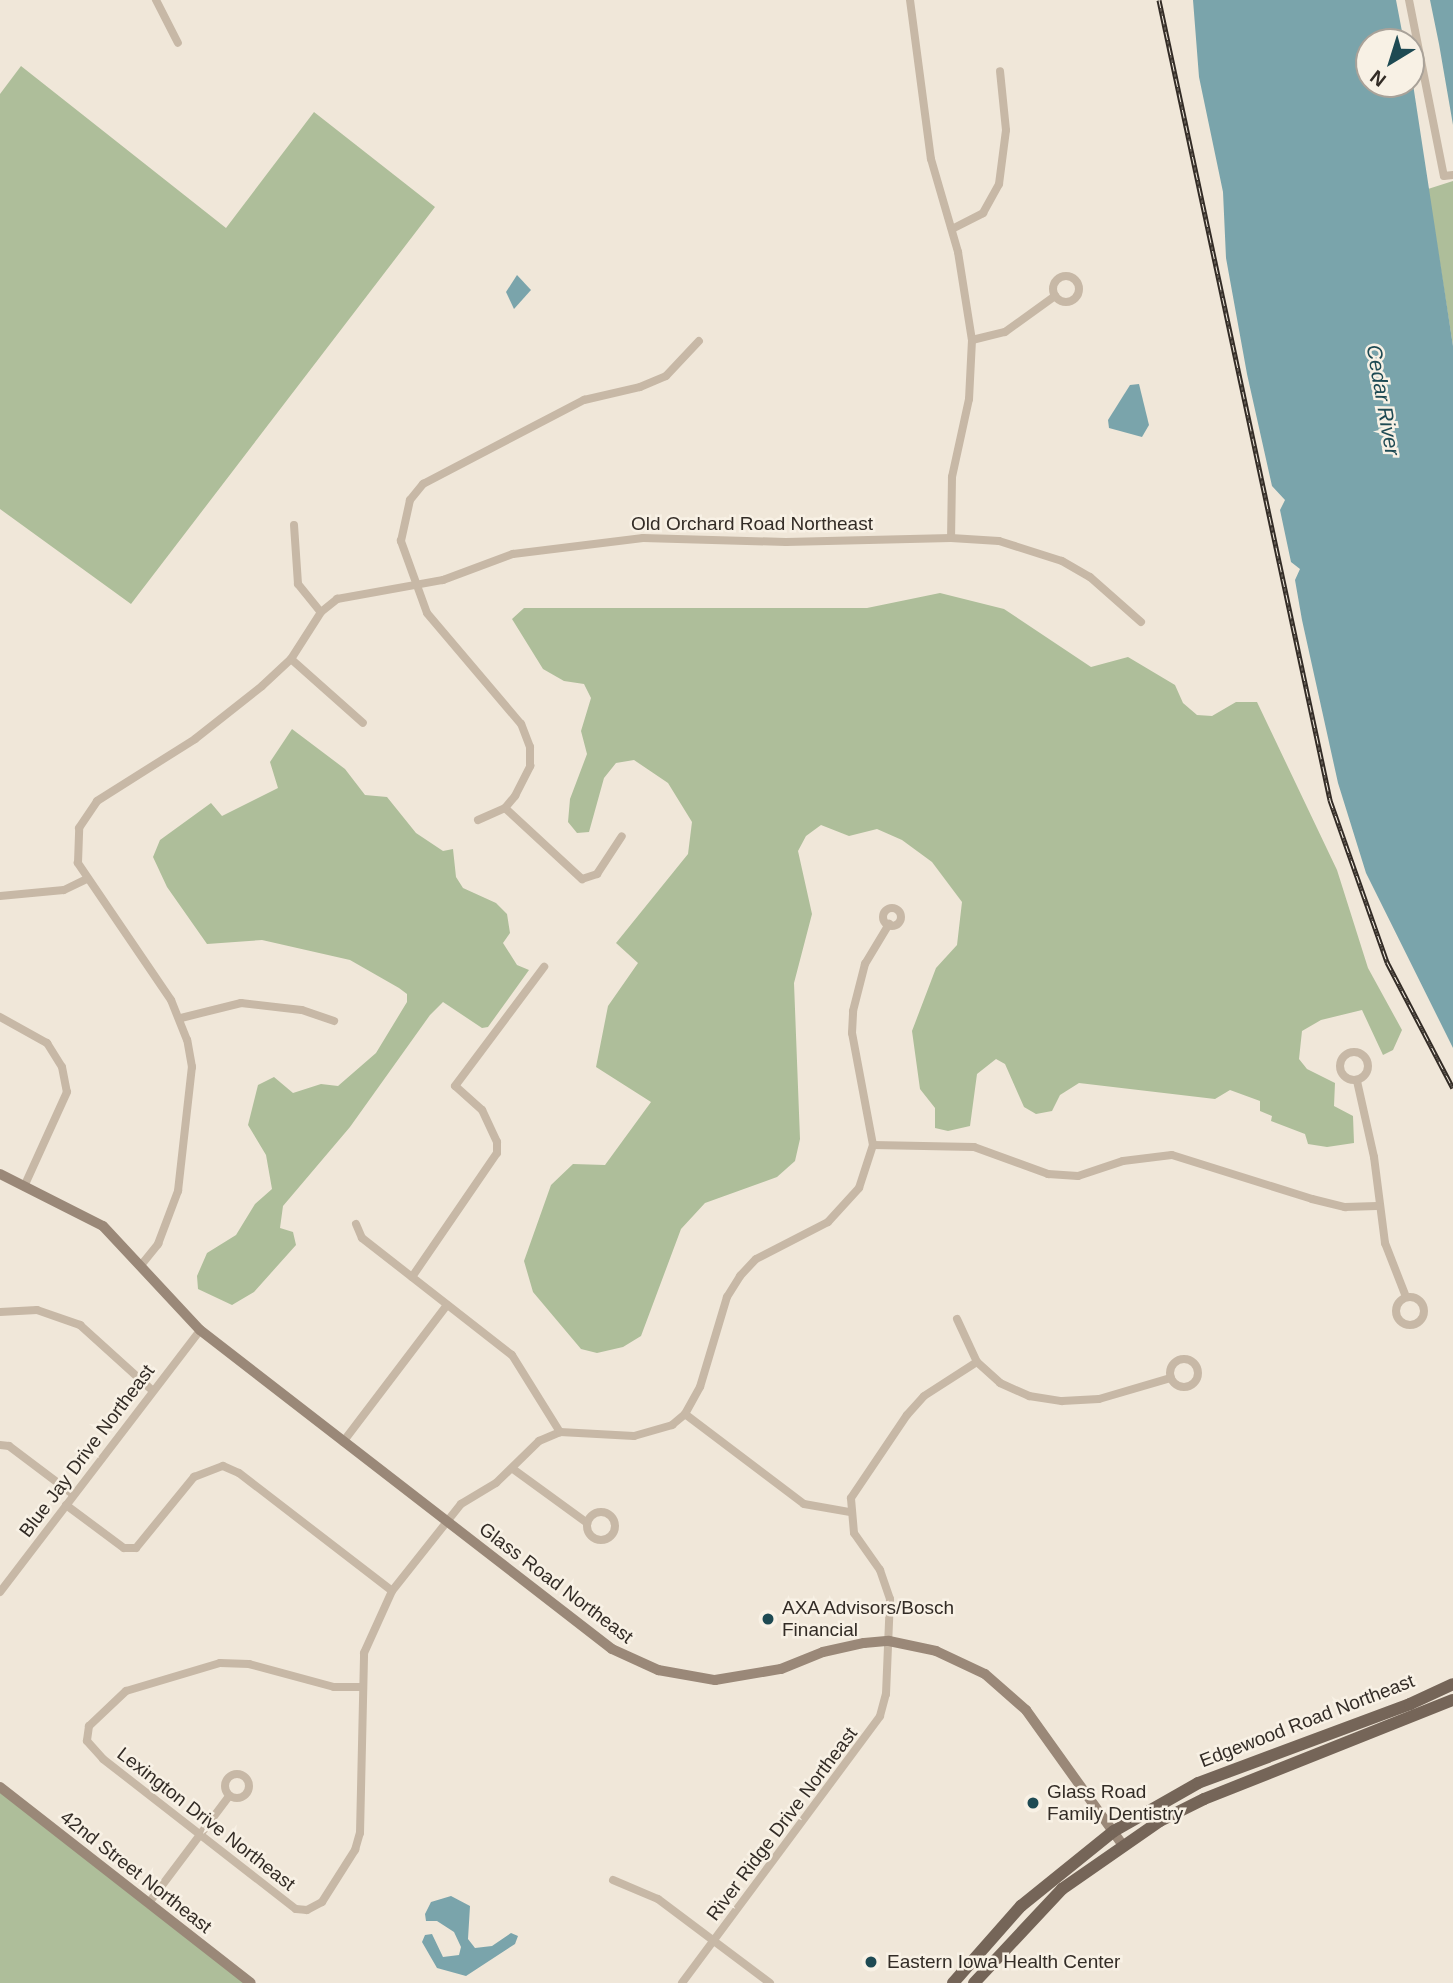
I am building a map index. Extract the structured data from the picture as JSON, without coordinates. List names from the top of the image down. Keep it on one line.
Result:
{"streets":{"main road":["Edgewood Road Northeast"],"street":["Old Orchard Road Northeast","Blue Jay Drive Northeast","Glass Road Northeast","Lexington Drive Northeast","River Ridge Drive Northeast","42nd Street Northeast"]},"crossings":[["Old Orchard Road Northeast","Glass Road Northeast"],["Blue Jay Drive Northeast","Glass Road Northeast"],["Glass Road Northeast","Edgewood Road Northeast"],["Glass Road Northeast","Lexington Drive Northeast"],["Glass Road Northeast","River Ridge Drive Northeast"]],"water":["Cedar River"],"places":["AXA Advisors/Bosch Financial","Glass Road Family Dentistry","Eastern Iowa Health Center"],"north":"bottom left"}
